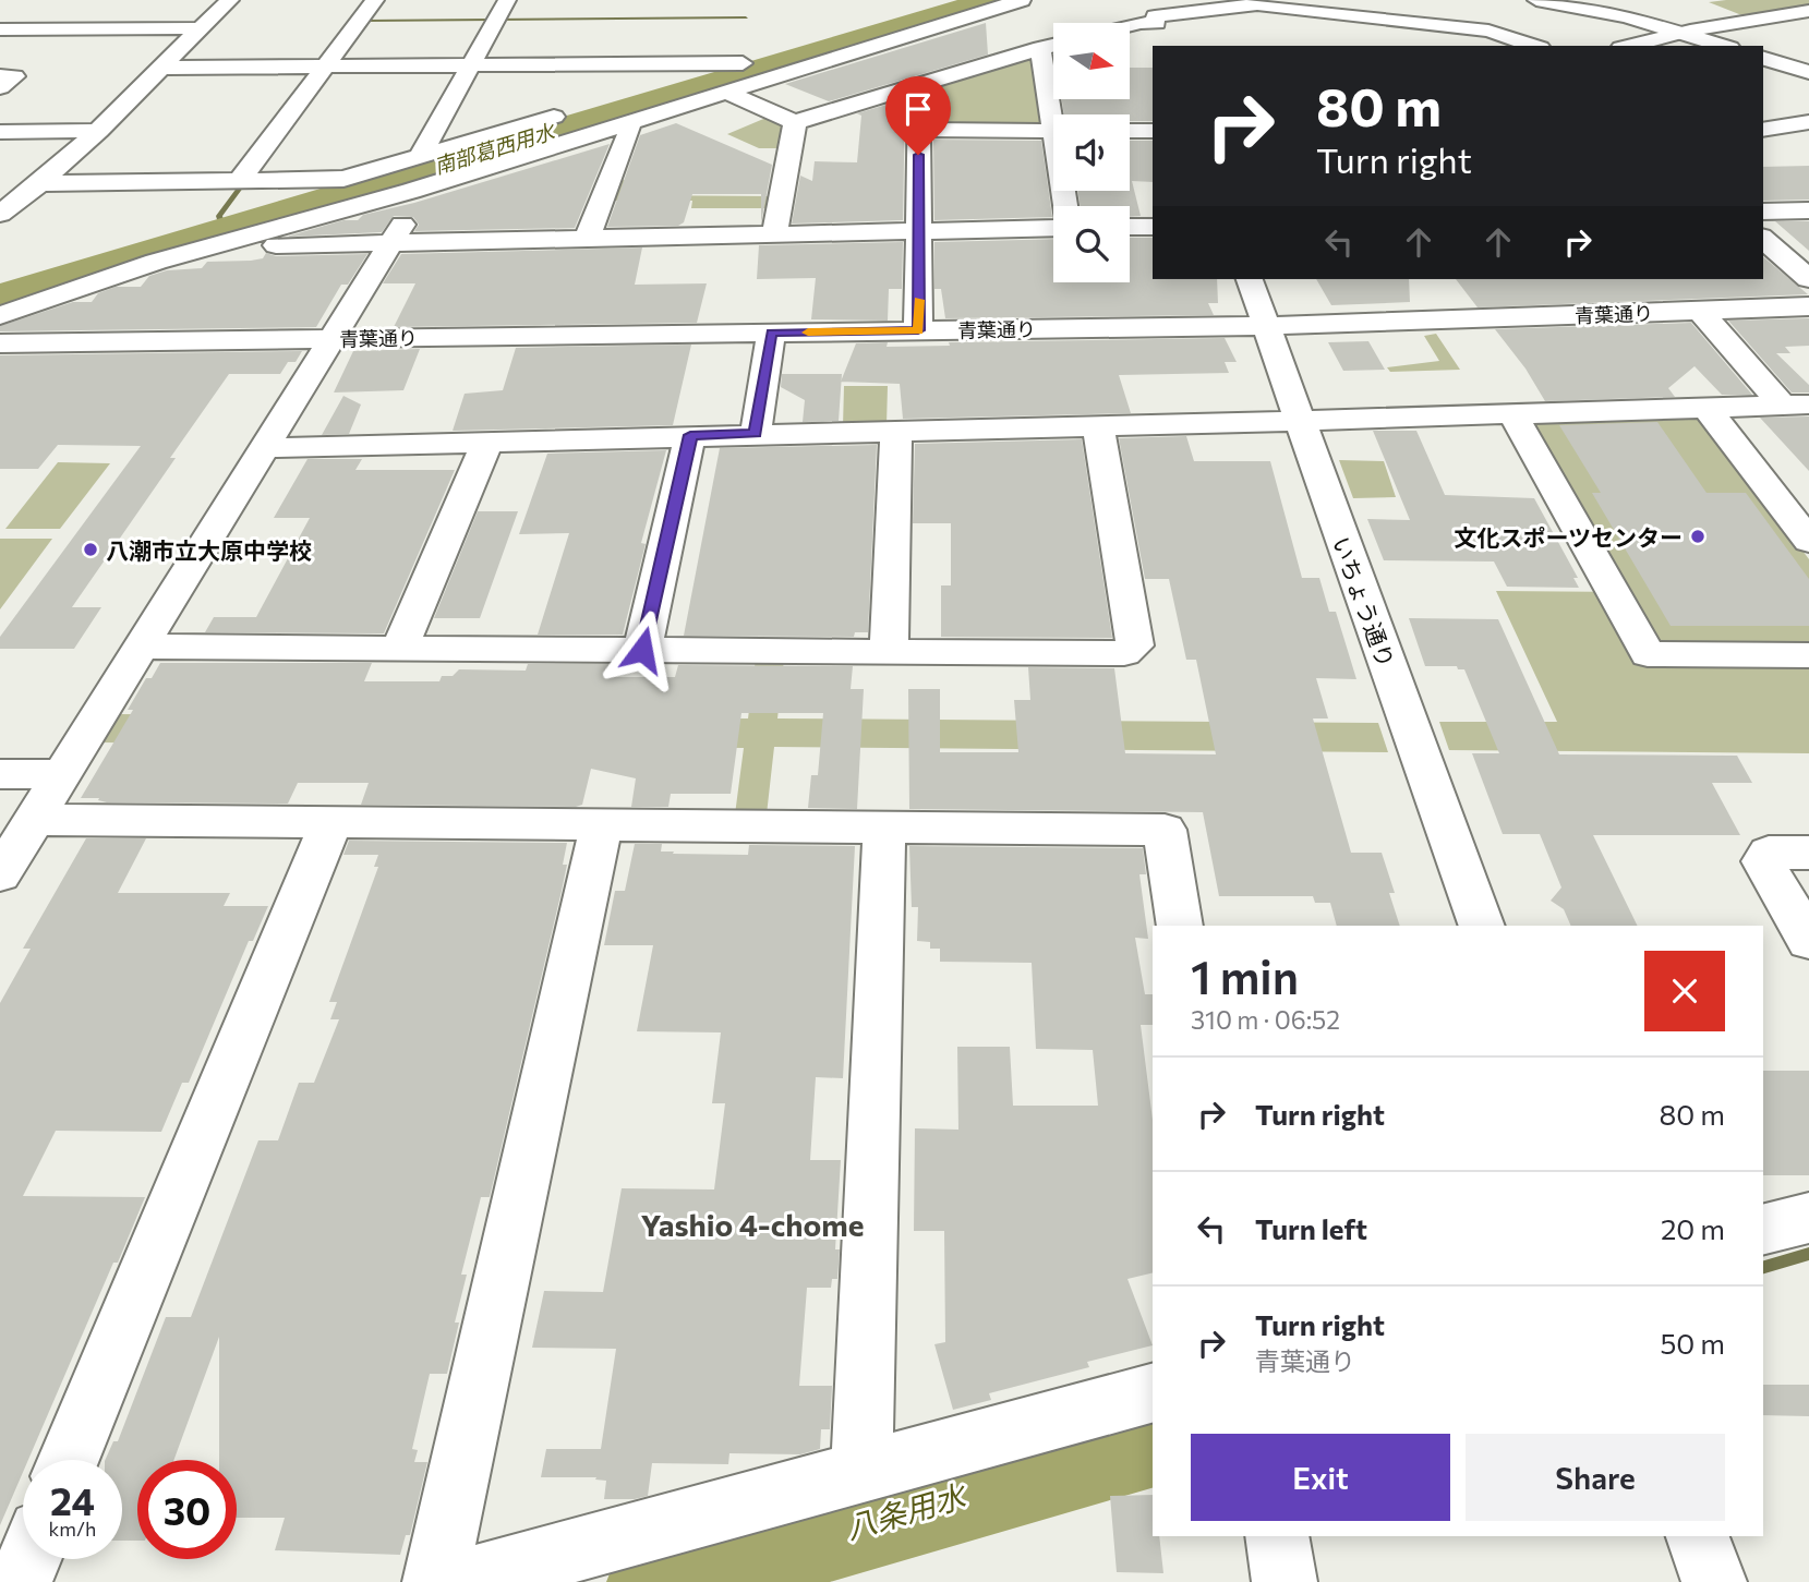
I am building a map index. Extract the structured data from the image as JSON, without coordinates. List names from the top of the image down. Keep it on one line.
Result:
{"streets":{"street":["青葉通り","いちょう通り"]},"crossings":[["青葉通り","いちょう通り"]],"districts":["Yashio 4-chome"],"water":["南部葛西用水","八条用水"],"places":["文化スポーツセンター","八潮市立大原中学校"],"north":"right","page":{"turn":["80 m","Turn right"],"heading":["1 min","310 m · 06:52"],"list":[{"name":"Turn right","value":"80 m"},{"name":"Turn left","value":"20 m"},{"name":"Turn right","note":"青葉通り","value":"50 m"}],"buttons":["Exit","Share"],"speed":"24 km/h","limit":"30"}}
